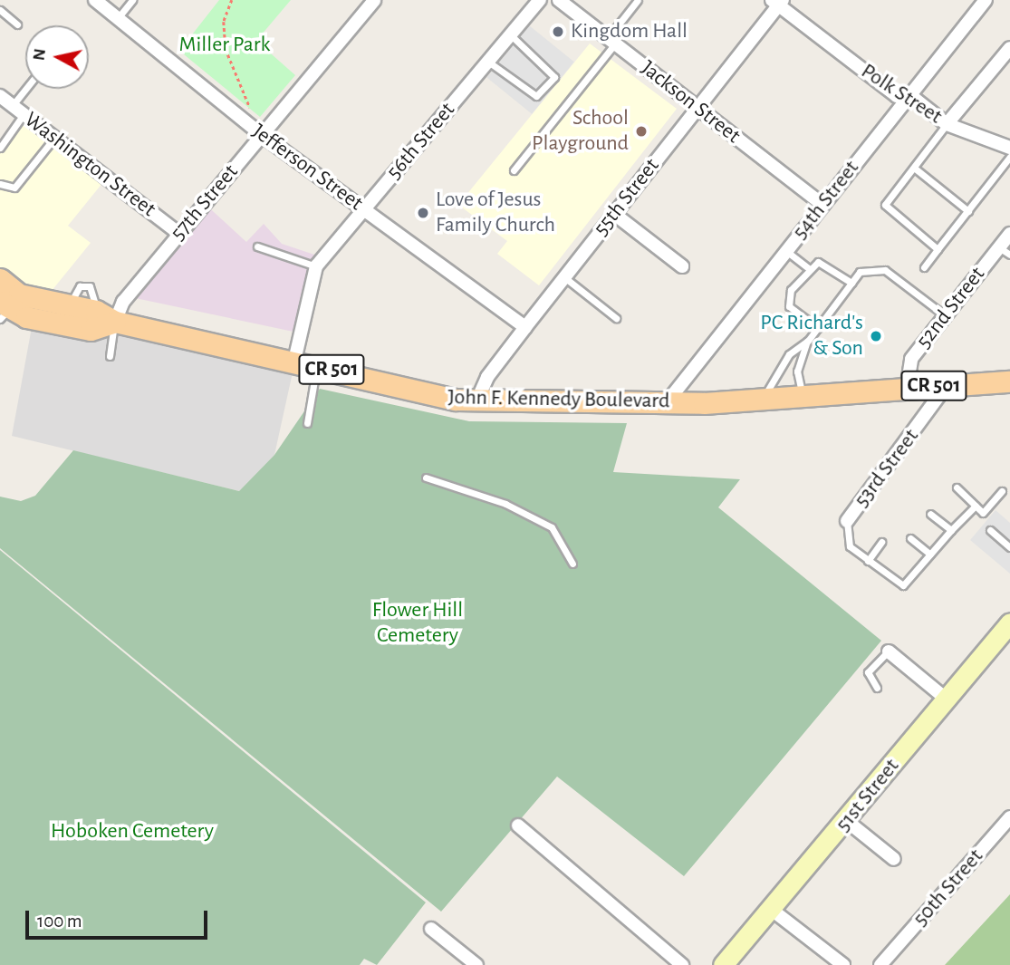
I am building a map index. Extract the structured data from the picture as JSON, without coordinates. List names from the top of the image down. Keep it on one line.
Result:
{"streets":{"main road":["CR 501","John F. Kennedy Boulevard"],"street":["Polk Street","Jackson Street","56th Street","Washington Street","Jefferson Street","55th Street","54th Street","57th Street","52nd Street","53rd Street","51st Street","50th Street"]},"crossings":[["Polk Street","55th Street"],["Polk Street","54th Street"],["Jackson Street","55th Street"],["Jackson Street","54th Street"],["56th Street","Jefferson Street"],["56th Street","John F. Kennedy Boulevard"],["Washington Street","57th Street"],["Jefferson Street","55th Street"],["Jefferson Street","57th Street"],["55th Street","John F. Kennedy Boulevard"],["54th Street","John F. Kennedy Boulevard"],["57th Street","John F. Kennedy Boulevard"],["52nd Street","John F. Kennedy Boulevard"],["John F. Kennedy Boulevard","53rd Street"]],"parks":["Miller Park","Flower Hill Cemetery","Hoboken Cemetery"],"places":["Kingdom Hall","School Playground","Love of Jesus Family Church","PC Richard's & Son"],"scale_bar":"100 m","north":"left"}
